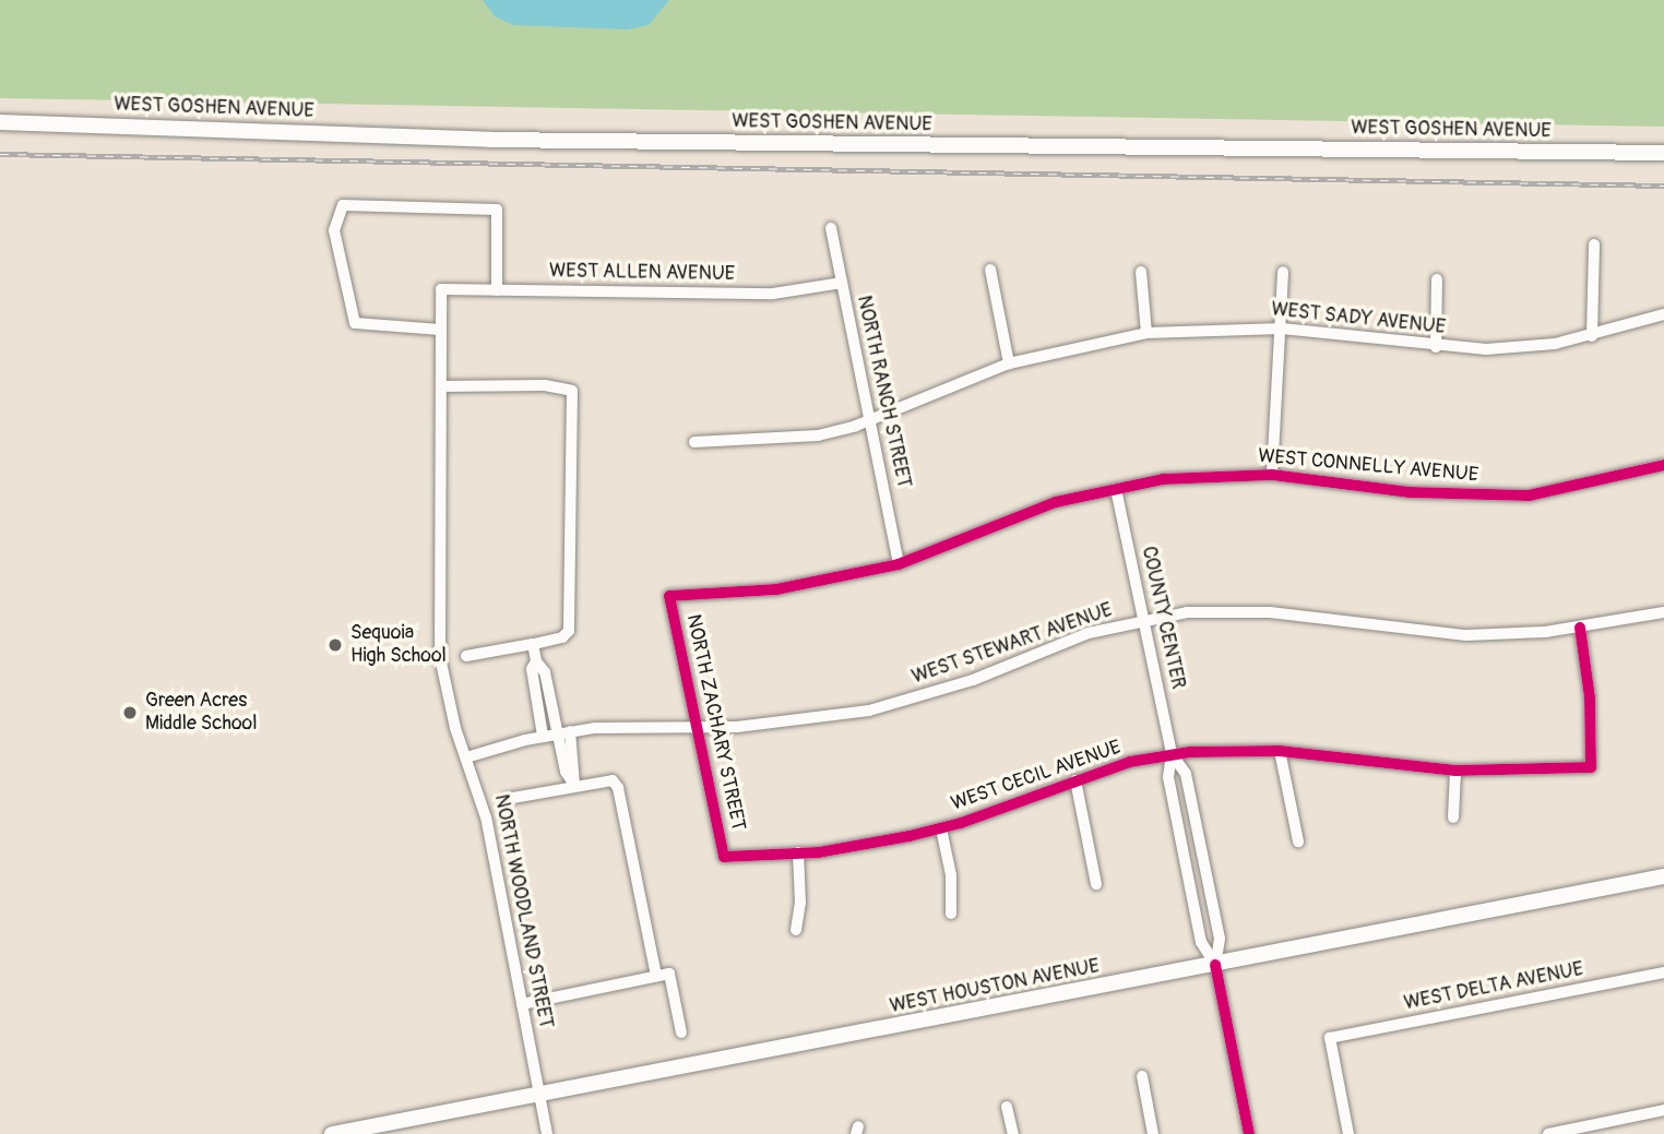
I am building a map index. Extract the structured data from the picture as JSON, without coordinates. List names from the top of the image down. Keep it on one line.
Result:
{"streets":{"main road":["WEST GOSHEN AVENUE","WEST HOUSTON AVENUE"],"street":["WEST ALLEN AVENUE","WEST SADY AVENUE","NORTH RANCH STREET","WEST CONNELLY AVENUE","COUNTY CENTER","WEST STEWART AVENUE","NORTH ZACHARY STREET","WEST CECIL AVENUE","NORTH WOODLAND STREET","WEST DELTA AVENUE"]},"crossings":[["WEST ALLEN AVENUE","NORTH RANCH STREET"],["WEST ALLEN AVENUE","NORTH WOODLAND STREET"],["WEST SADY AVENUE","NORTH RANCH STREET"],["NORTH RANCH STREET","WEST CONNELLY AVENUE"],["WEST CONNELLY AVENUE","COUNTY CENTER"],["WEST CONNELLY AVENUE","NORTH ZACHARY STREET"],["COUNTY CENTER","WEST STEWART AVENUE"],["COUNTY CENTER","WEST CECIL AVENUE"],["COUNTY CENTER","WEST HOUSTON AVENUE"],["WEST STEWART AVENUE","NORTH ZACHARY STREET"],["WEST STEWART AVENUE","WEST CECIL AVENUE"],["WEST STEWART AVENUE","NORTH WOODLAND STREET"],["NORTH ZACHARY STREET","WEST CECIL AVENUE"],["NORTH WOODLAND STREET","WEST HOUSTON AVENUE"]],"places":["Sequoia High School","Green Acres Middle School"]}
